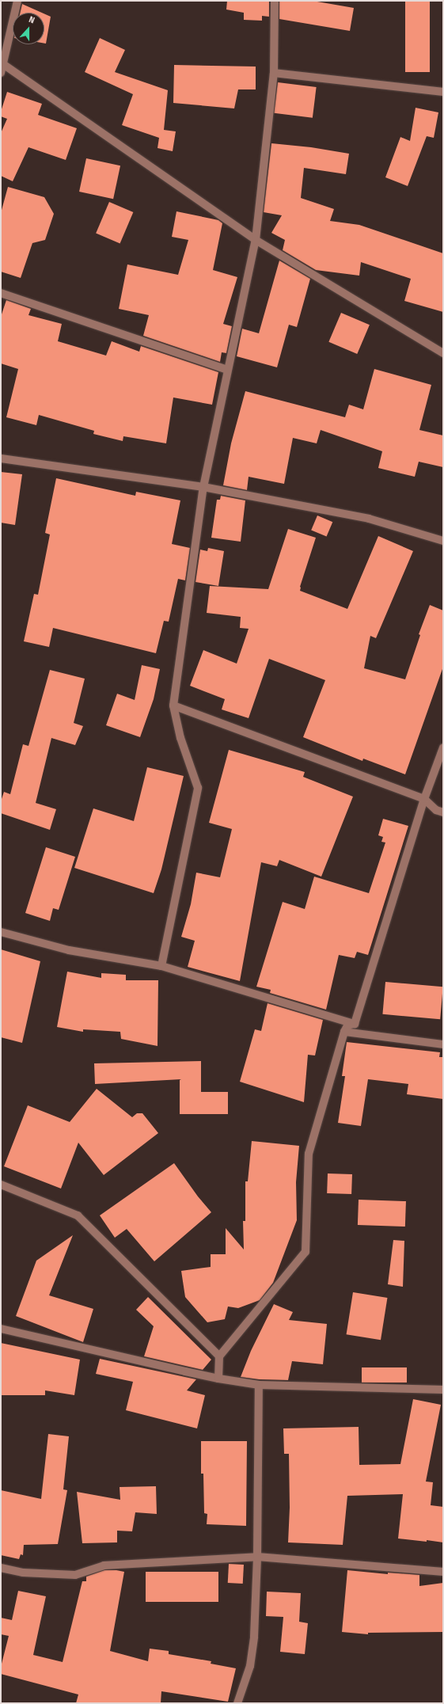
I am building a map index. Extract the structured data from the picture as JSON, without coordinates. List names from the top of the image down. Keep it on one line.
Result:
{"north":"top"}
